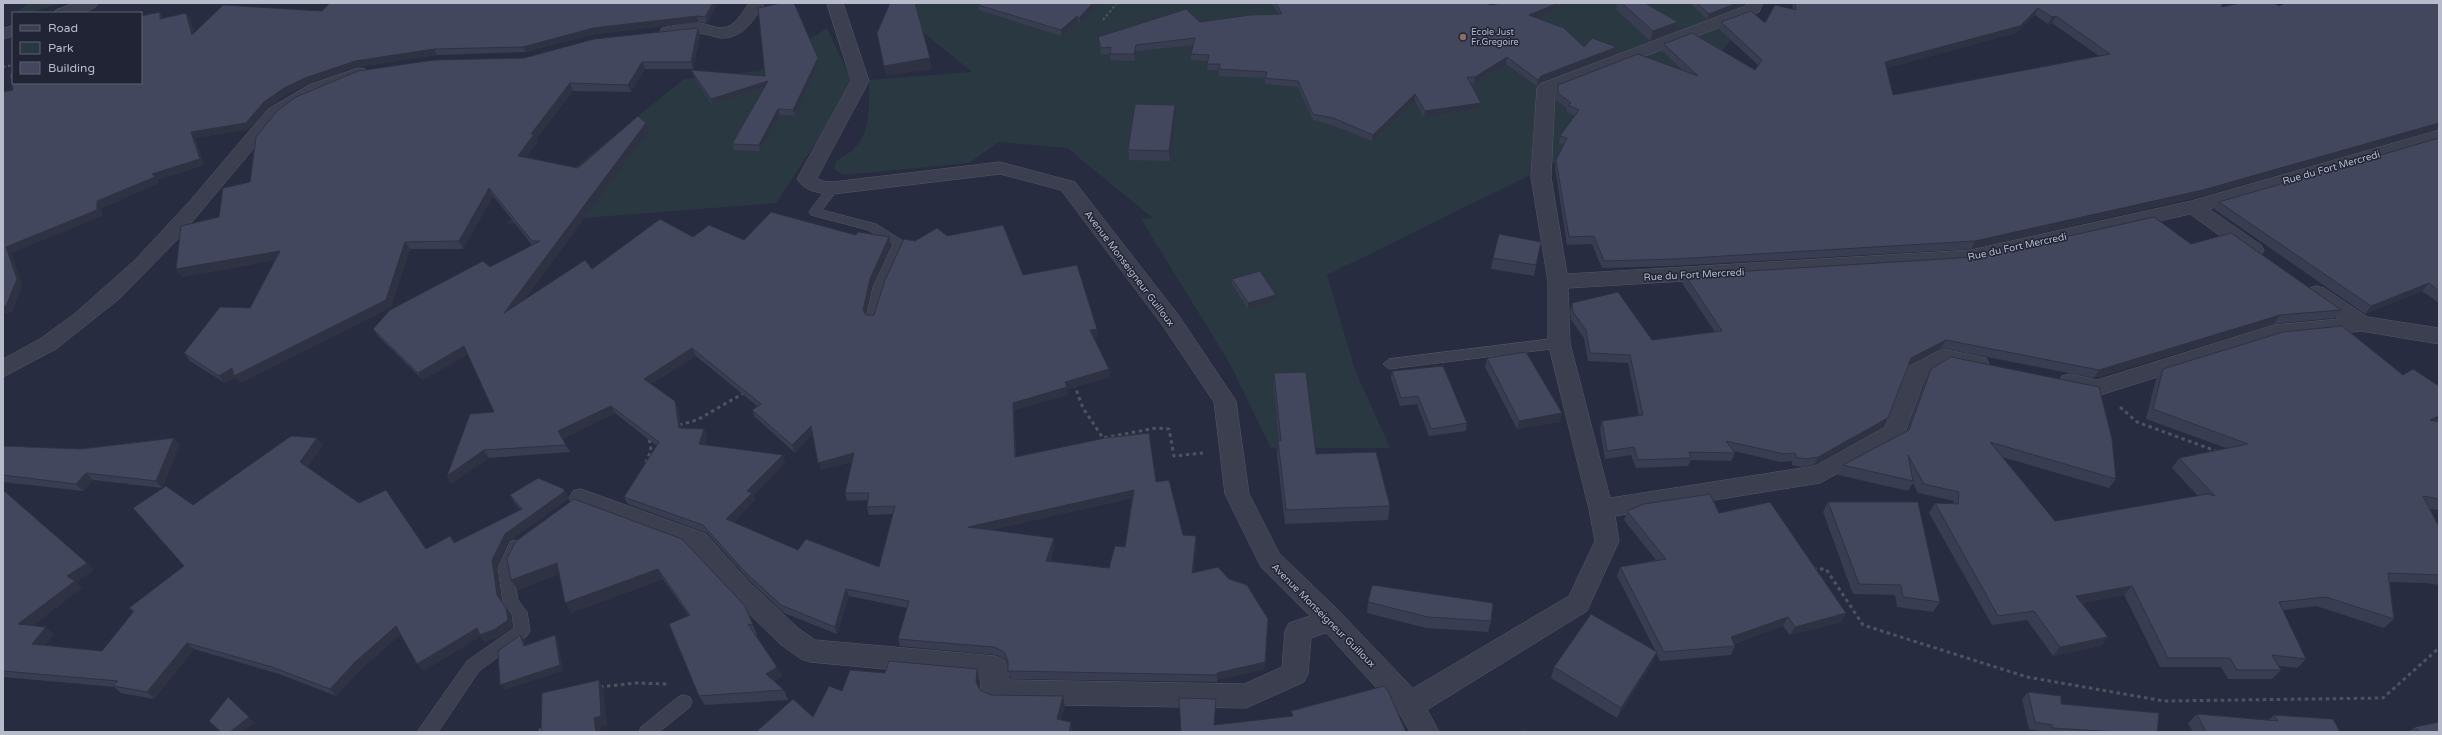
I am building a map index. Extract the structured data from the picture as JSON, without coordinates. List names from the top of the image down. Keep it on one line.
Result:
{"streets":{"street":["Rue du Fort Mercredi","Avenue Monseigneur Guilloux"]},"places":["Ecole Just Fr.Gregoire"],"legend":["Road","Park","Building"]}
